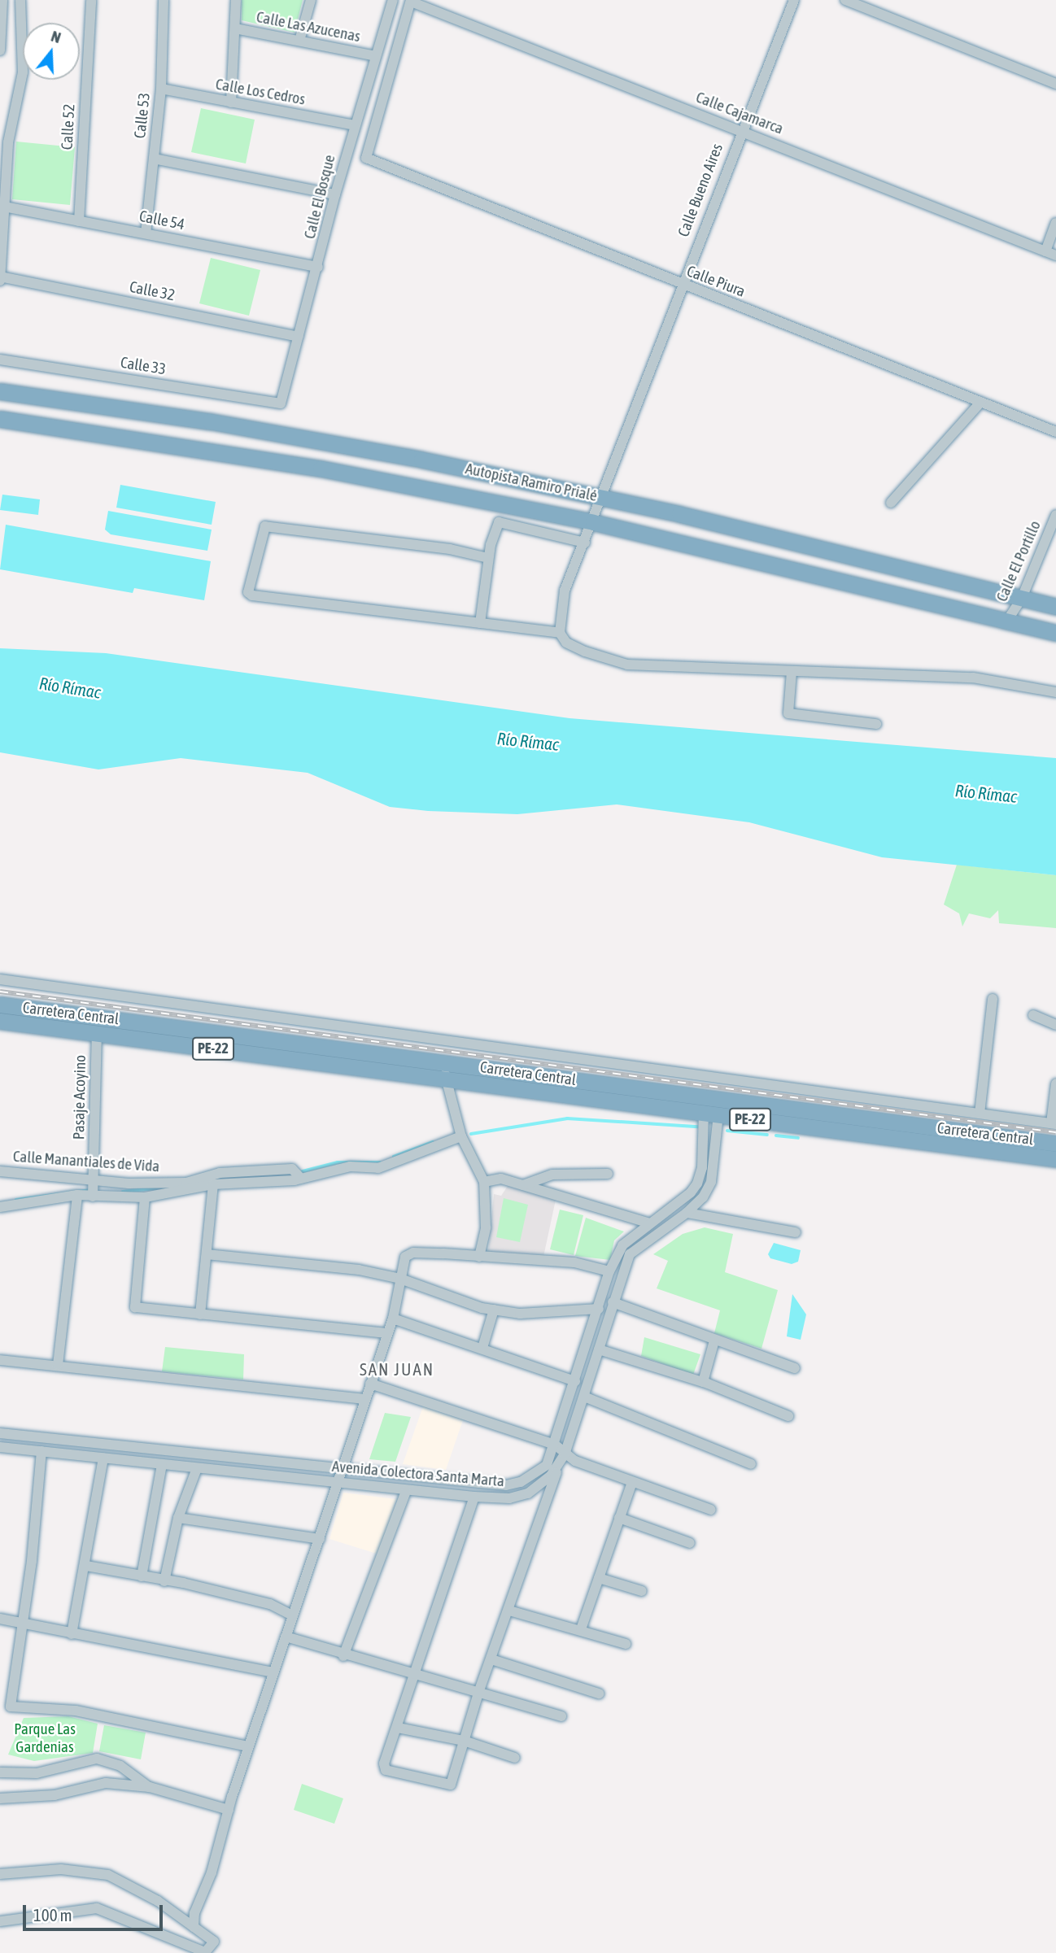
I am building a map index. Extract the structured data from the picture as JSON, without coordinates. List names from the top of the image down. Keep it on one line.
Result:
{"streets":{"highway":["Autopista Ramiro Prialé","Carretera Central","PE-22"],"street":["Calle Las Azucenas","Calle Los Cedros","Calle Cajamarca","Calle 53","Calle 52","Calle Bueno Aires","Calle El Bosque","Calle 54","Calle Piura","Calle 32","Calle 33","Calle El Portillo","Pasaje Acoyino","Calle Manantiales de Vida","Avenida Colectora Santa Marta"]},"crossings":[["Calle Las Azucenas","Calle El Bosque"],["Calle Los Cedros","Calle 53"],["Calle Los Cedros","Calle El Bosque"],["Calle Cajamarca","Calle Bueno Aires"],["Calle Cajamarca","Calle Piura"],["Calle 53","Calle 54"],["Calle 52","Calle 54"],["Calle Bueno Aires","Calle Piura"],["Calle Bueno Aires","Autopista Ramiro Prialé"],["Calle El Bosque","Calle 54"],["Calle El Bosque","Calle 32"],["Calle El Bosque","Calle 33"],["Autopista Ramiro Prialé","Calle El Portillo"],["Carretera Central","Pasaje Acoyino"],["Carretera Central","Avenida Colectora Santa Marta"],["Pasaje Acoyino","Calle Manantiales de Vida"]],"districts":["SAN JUAN"],"water":["Río Rímac"],"parks":["Parque Las Gardenias"],"scale_bar":"100 m","north":"top"}
